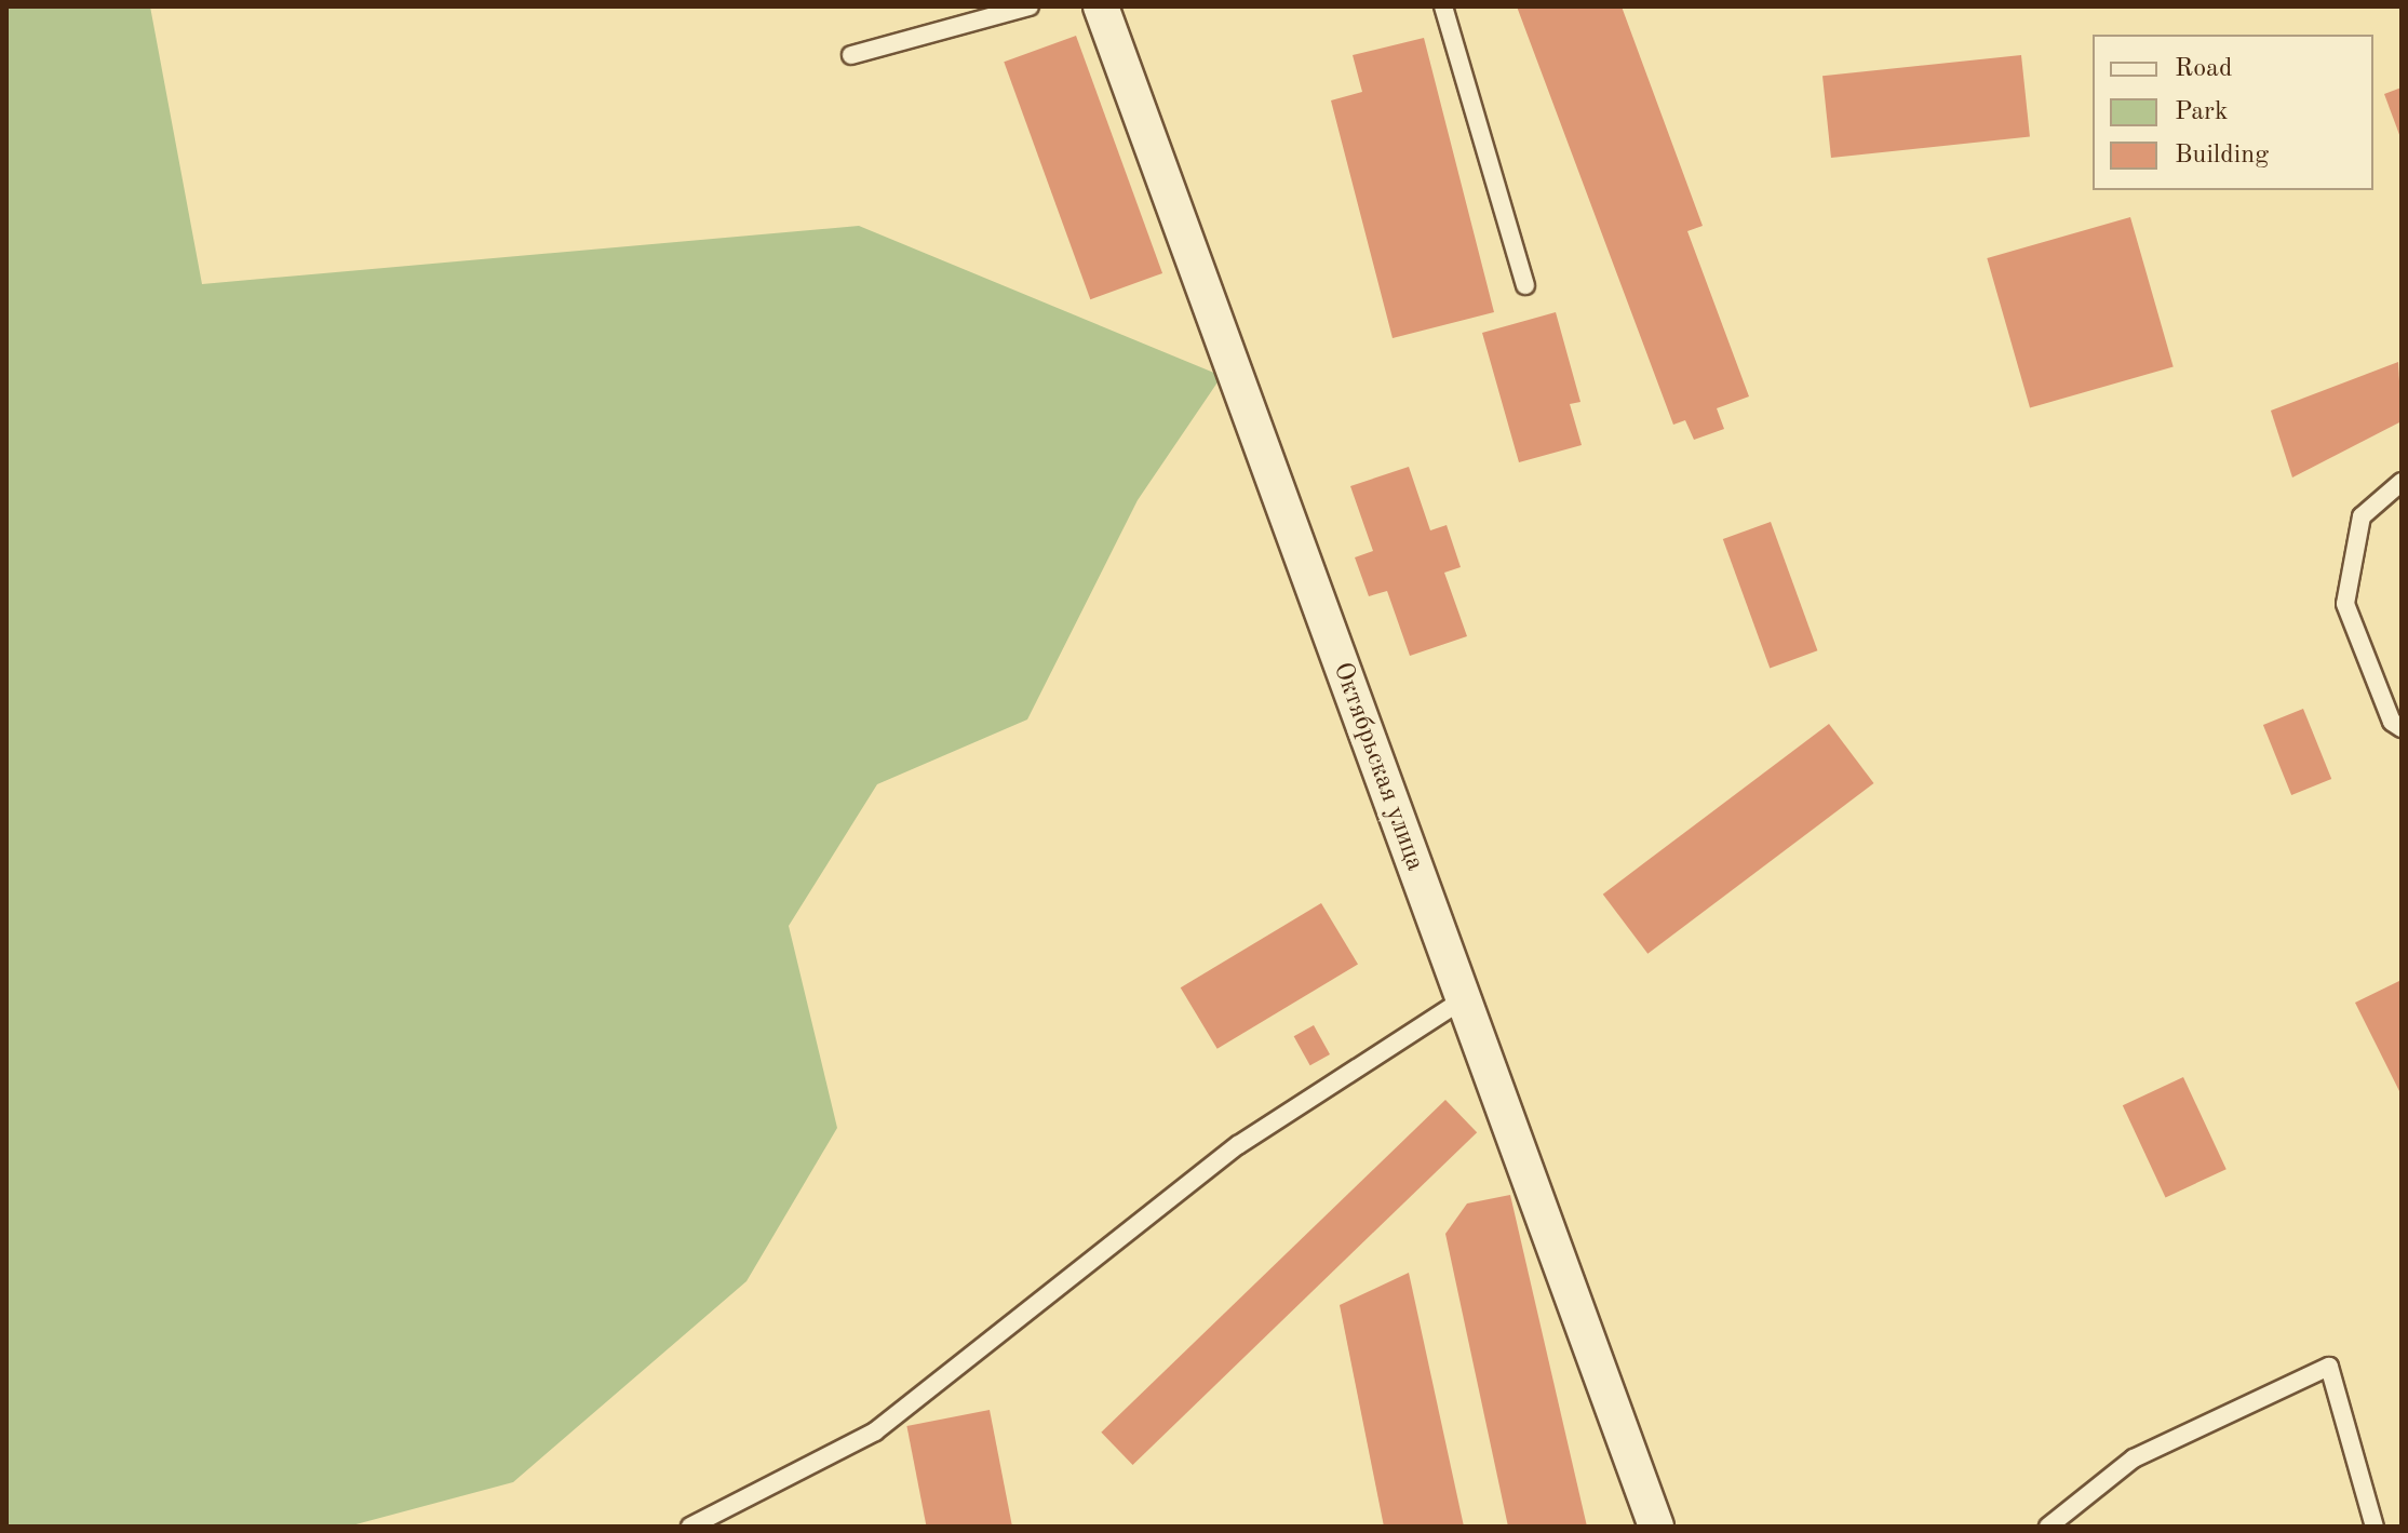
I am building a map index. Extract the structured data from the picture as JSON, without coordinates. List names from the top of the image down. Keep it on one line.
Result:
{"streets":{"street":["Октябрьская улица"]},"legend":["Road","Park","Building"]}
